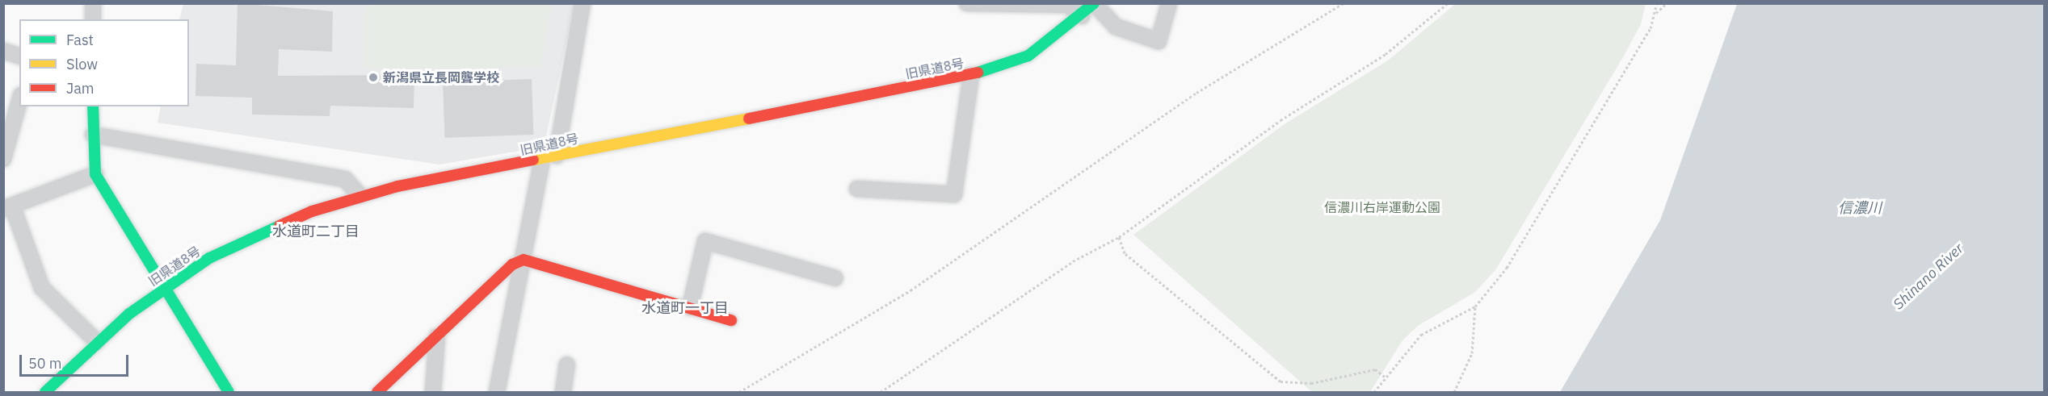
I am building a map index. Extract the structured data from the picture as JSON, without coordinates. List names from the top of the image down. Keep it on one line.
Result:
{"streets":{"street":["旧県道8号"]},"districts":["水道町二丁目","水道町一丁目"],"water":["信濃川","Shinano River"],"parks":["信濃川右岸運動公園"],"places":["新潟県立長岡聾学校"],"legend":["Fast","Slow","Jam"],"scale_bar":"50 m"}
